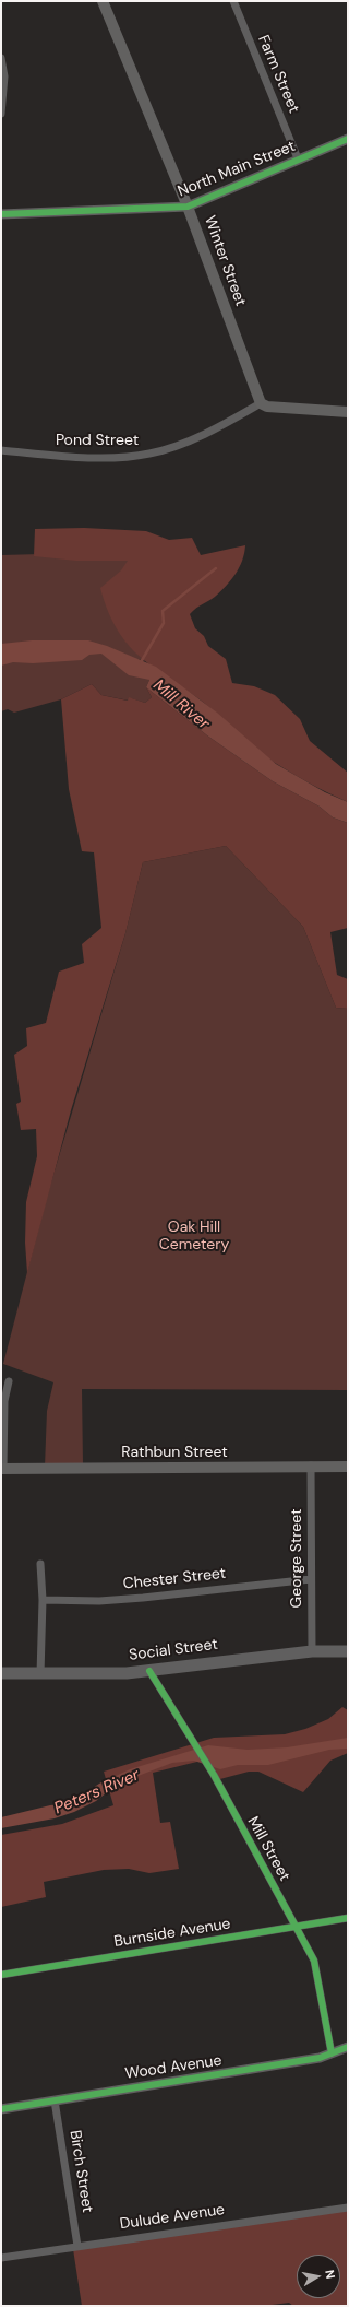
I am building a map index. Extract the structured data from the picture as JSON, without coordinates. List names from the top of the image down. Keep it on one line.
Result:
{"streets":{"main road":["Winter Street","Rathbun Street","Social Street"],"street":["Farm Street","North Main Street","Pond Street","George Street","Chester Street","Mill Street","Burnside Avenue","Wood Avenue","Birch Street","Dulude Avenue"]},"crossings":[["Farm Street","North Main Street"],["North Main Street","Winter Street"],["Winter Street","Pond Street"],["Rathbun Street","George Street"],["George Street","Chester Street"],["George Street","Social Street"],["Social Street","Mill Street"],["Mill Street","Burnside Avenue"],["Mill Street","Wood Avenue"],["Wood Avenue","Birch Street"],["Birch Street","Dulude Avenue"]],"water":["Mill River","Peters River"],"parks":["Oak Hill Cemetery"],"north":"right"}
